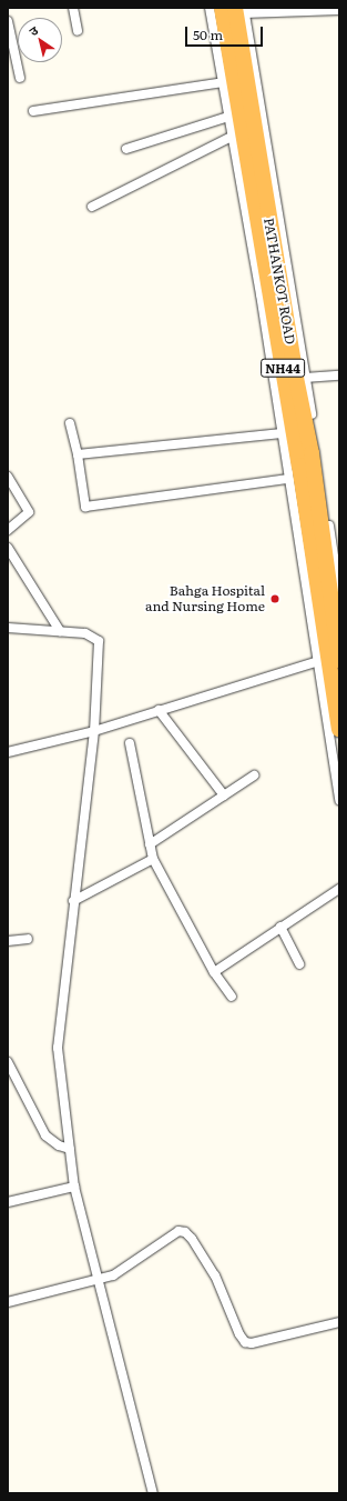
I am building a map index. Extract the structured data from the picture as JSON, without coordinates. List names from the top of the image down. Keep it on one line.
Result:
{"streets":{"highway":["PATHANKOT ROAD","NH44"]},"crossings":[["PATHANKOT ROAD","NH44"]],"places":["Bahga Hospital and Nursing Home"],"scale_bar":"50 m","north":"top left"}
